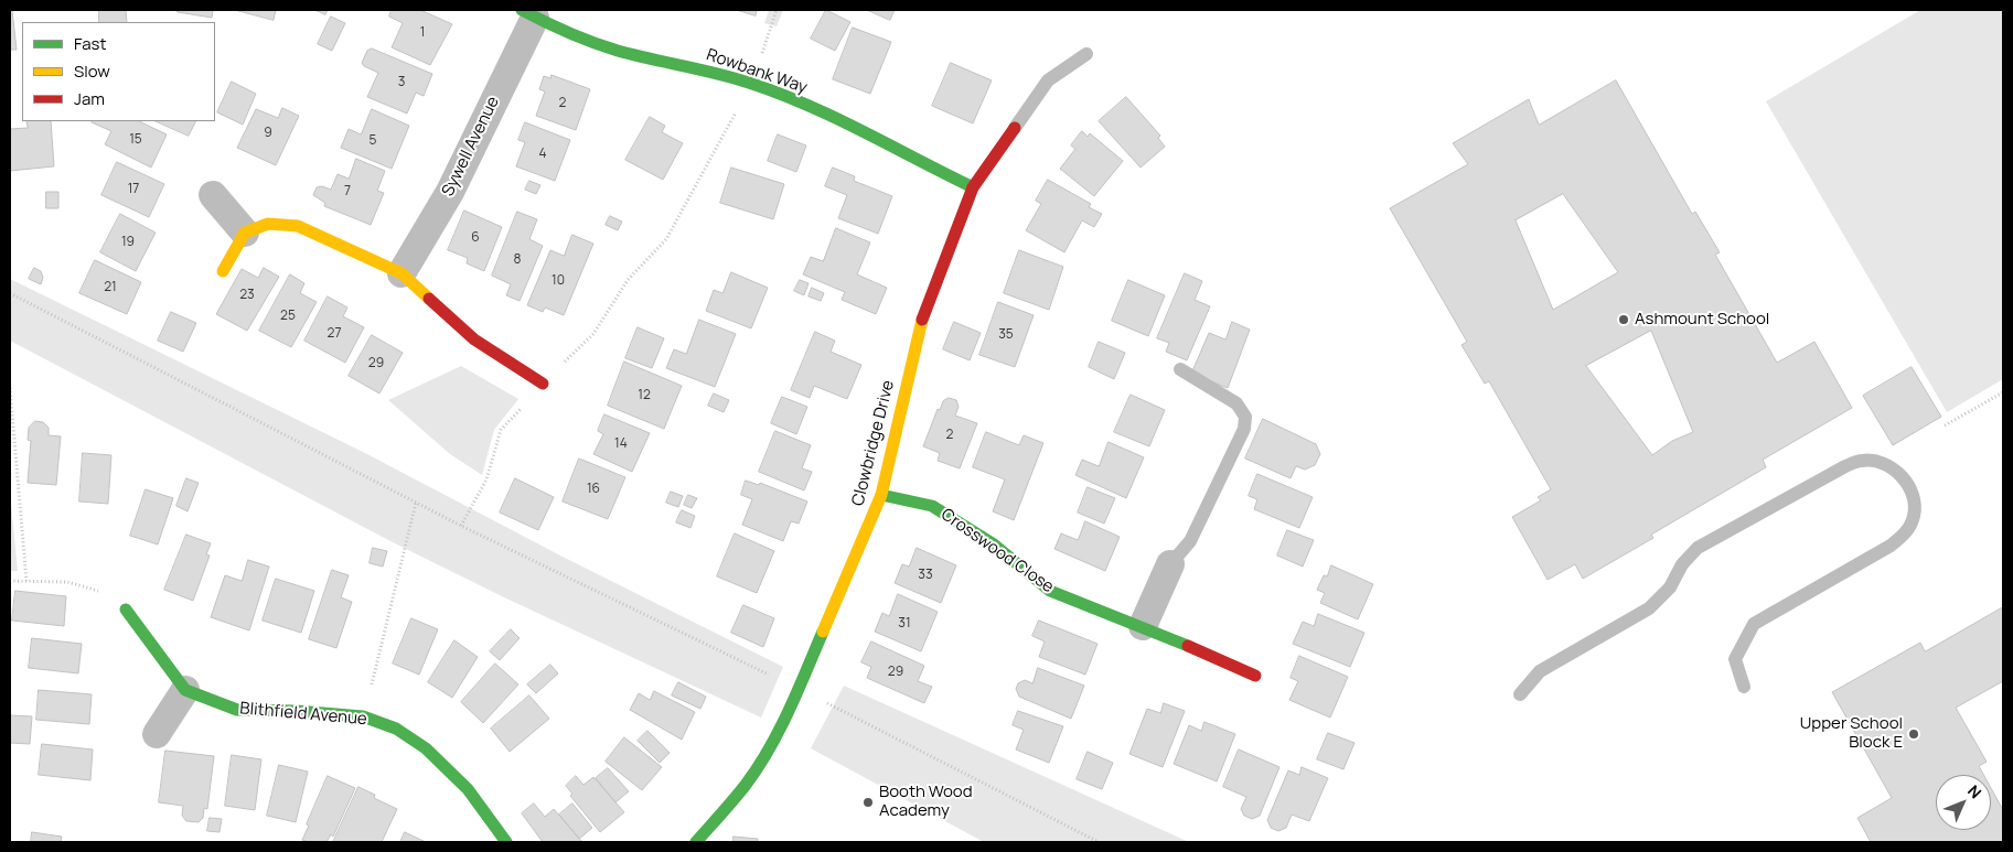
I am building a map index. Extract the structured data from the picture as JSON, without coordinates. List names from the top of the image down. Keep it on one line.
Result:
{"streets":{"street":["Rowbank Way","Sywell Avenue","Clowbridge Drive","Crosswood Close","Blithfield Avenue"]},"crossings":[["Rowbank Way","Sywell Avenue"],["Rowbank Way","Clowbridge Drive"],["Clowbridge Drive","Crosswood Close"]],"places":["Ashmount School","Upper School Block E","Booth Wood Academy"],"house_numbers":["1","3","2","9","15","5","4","17","7","6","19","8","10","21","23","25","27","35","29","12","2","14","16","33","31","29"],"legend":["Fast","Slow","Jam"],"north":"top right"}
